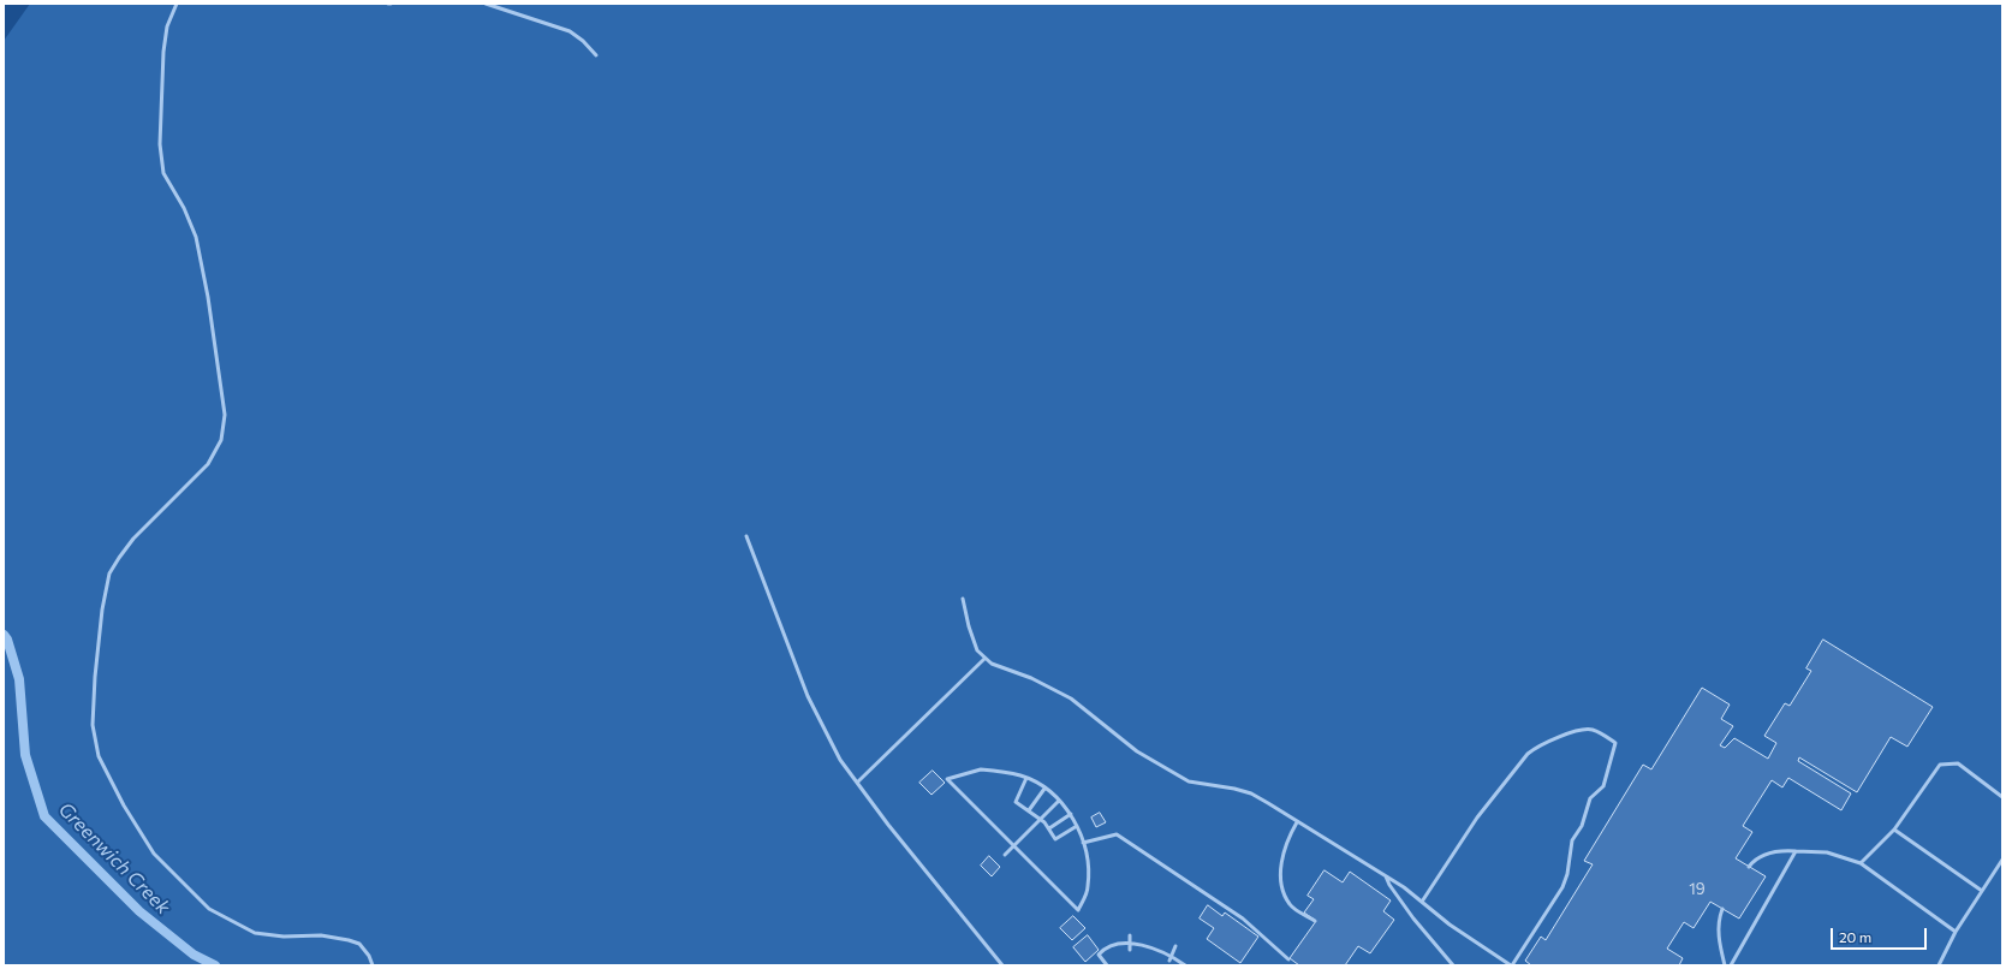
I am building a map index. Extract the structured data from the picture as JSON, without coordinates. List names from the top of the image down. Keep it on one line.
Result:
{"water":["Greenwich Creek"],"house_numbers":["19"],"scale_bar":"20 m"}
